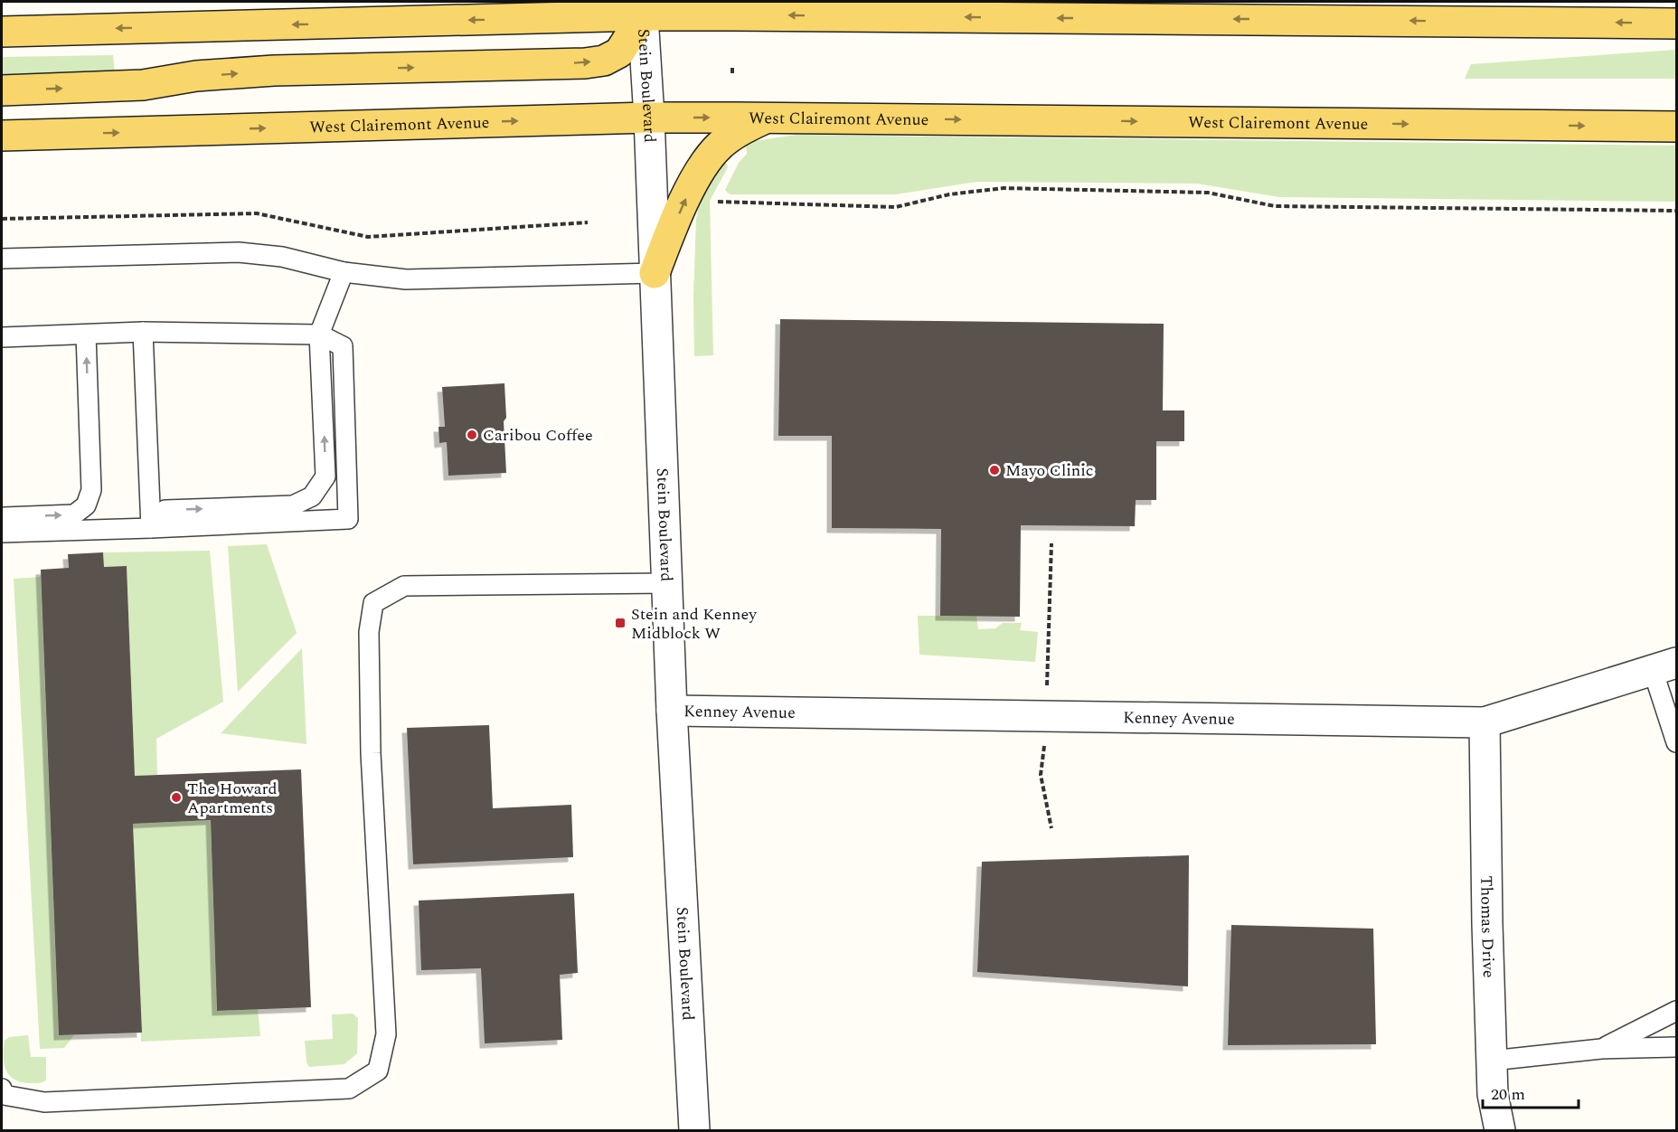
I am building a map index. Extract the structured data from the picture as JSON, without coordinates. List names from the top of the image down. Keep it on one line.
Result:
{"streets":{"main road":["West Clairemont Avenue"],"street":["Stein Boulevard","Kenney Avenue","Thomas Drive"]},"crossings":[["Stein Boulevard","West Clairemont Avenue"],["Stein Boulevard","Kenney Avenue"],["Kenney Avenue","Thomas Drive"]],"places":{"other":["Caribou Coffee","Mayo Clinic","The Howard Apartments"],"transit":["Stein and Kenney Midblock W"]},"scale_bar":"20 m"}
